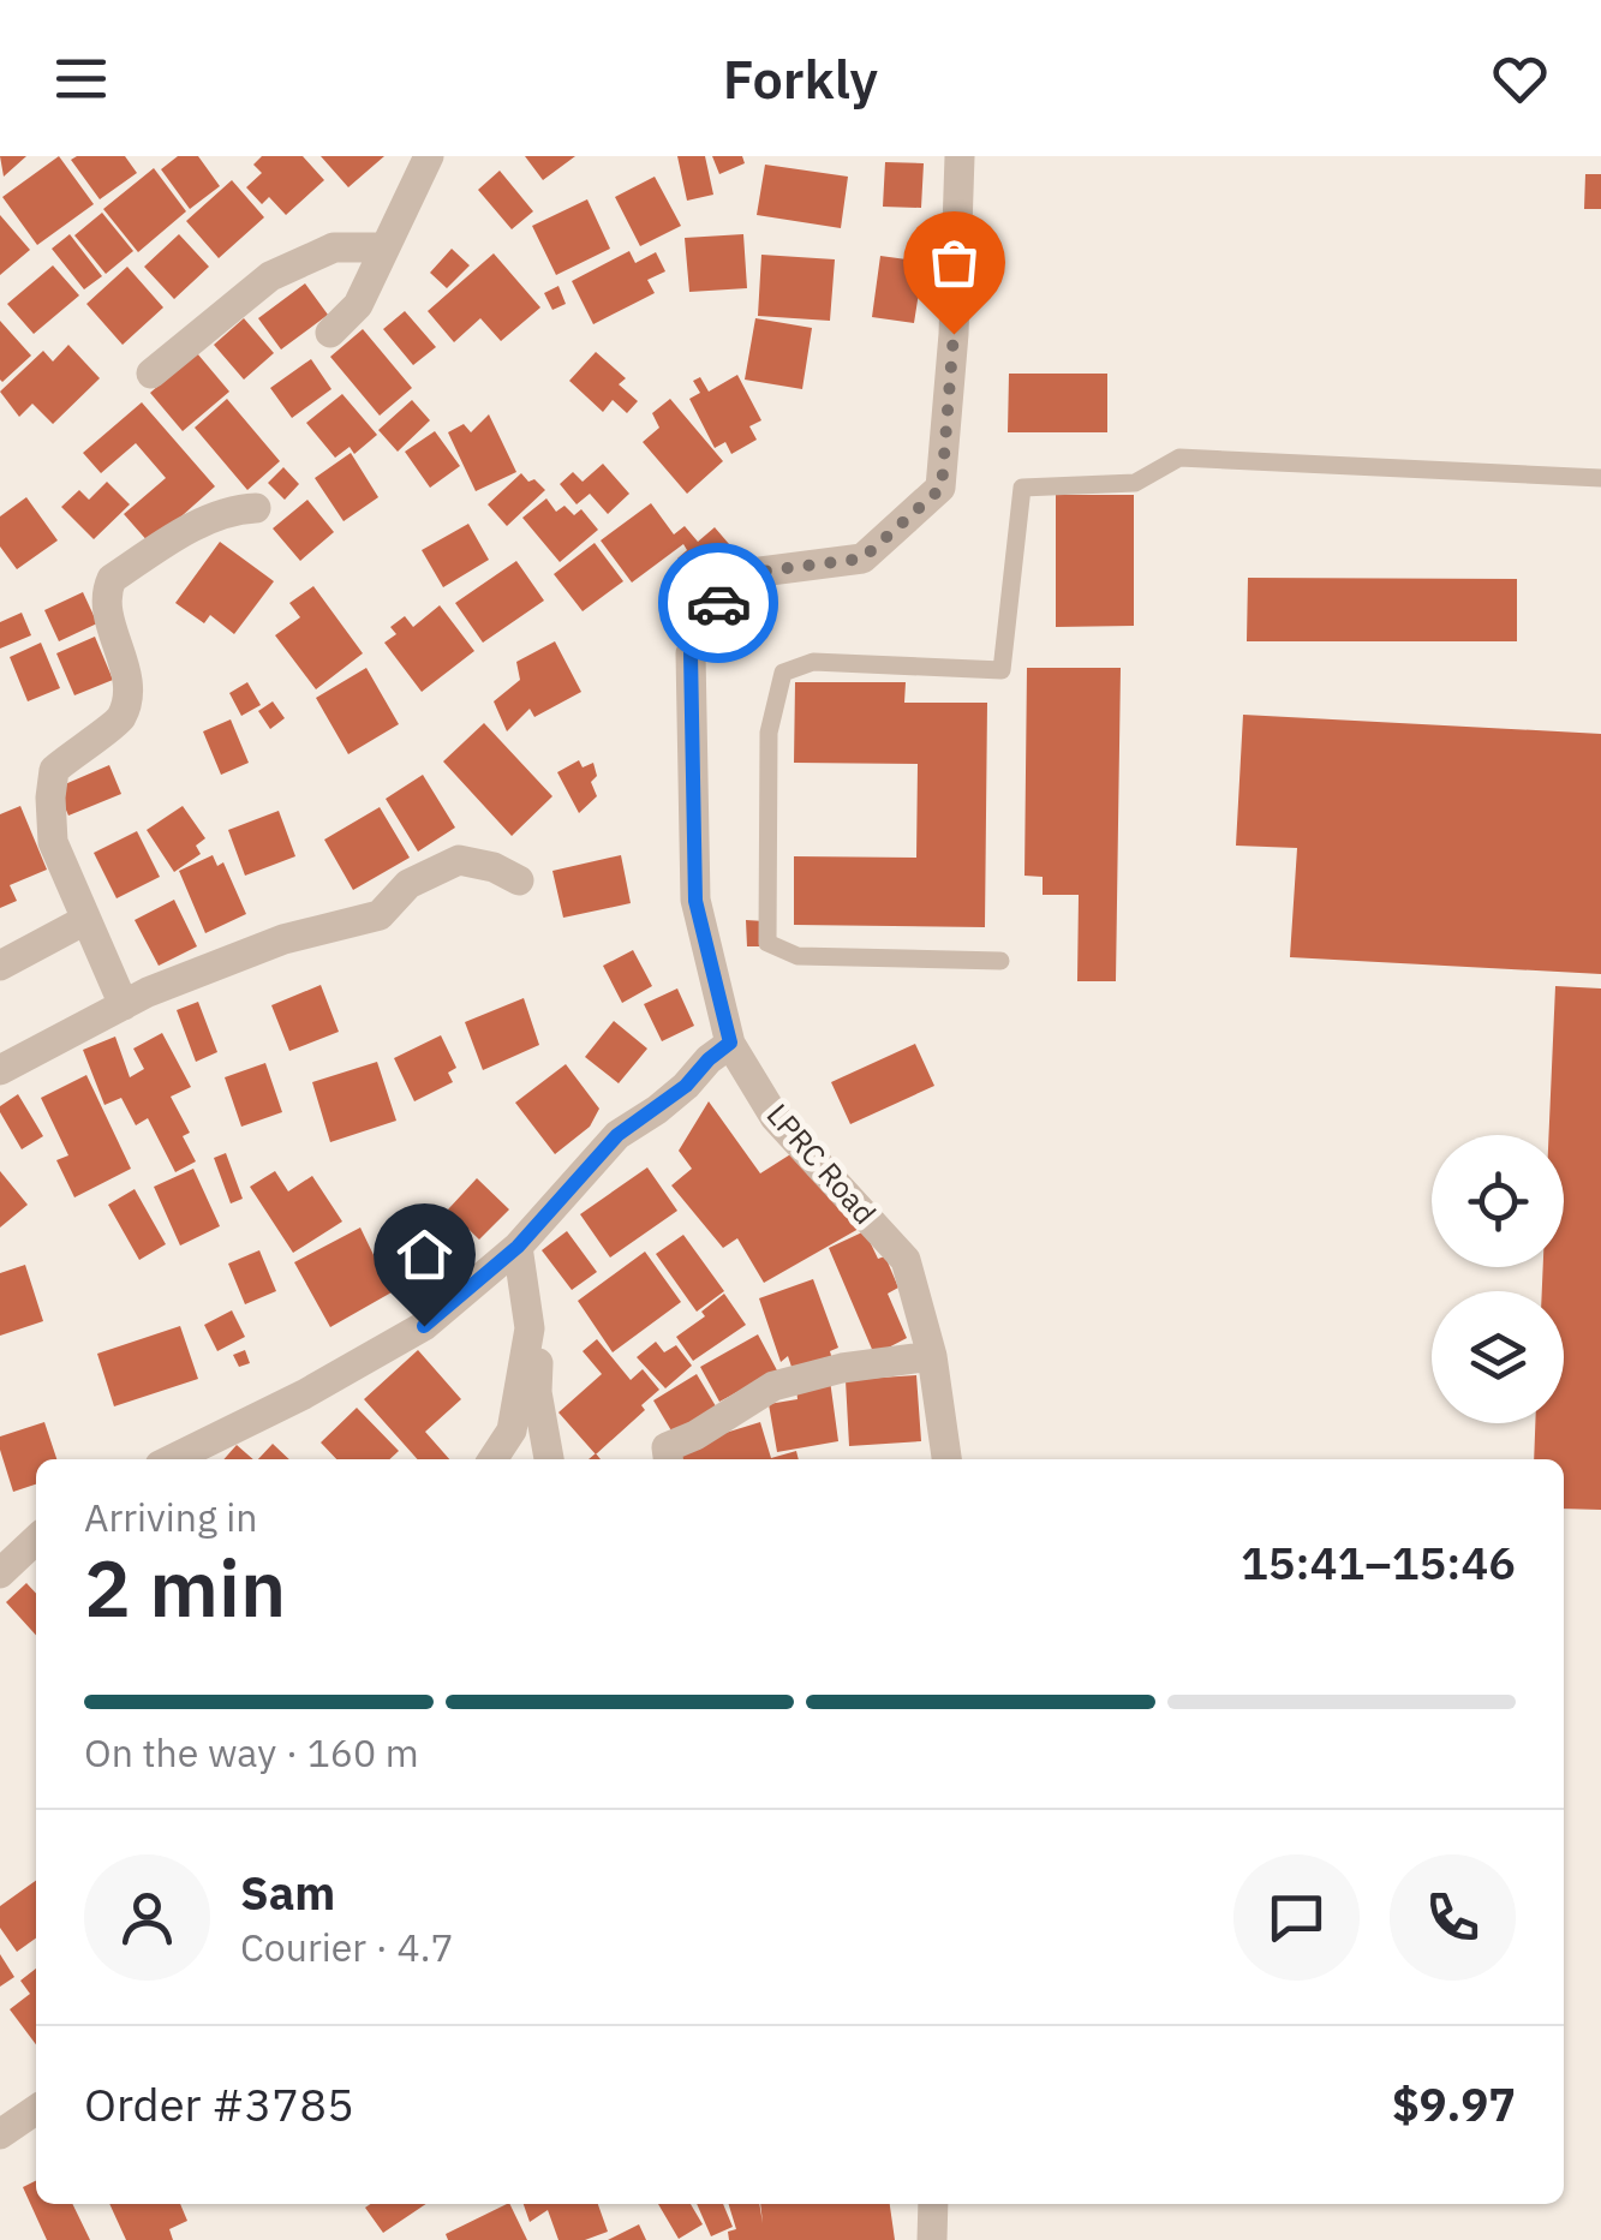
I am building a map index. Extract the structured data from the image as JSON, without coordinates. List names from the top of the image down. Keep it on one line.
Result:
{"streets":{"street":["LPRC Road"]},"page":{"header":"Forkly","heading":["2 min","Arriving in","15:41–15:46"],"panel":["Sam","Courier · 4.7","Order #3785","$9.97"],"bar":"On the way · 160 m"}}
